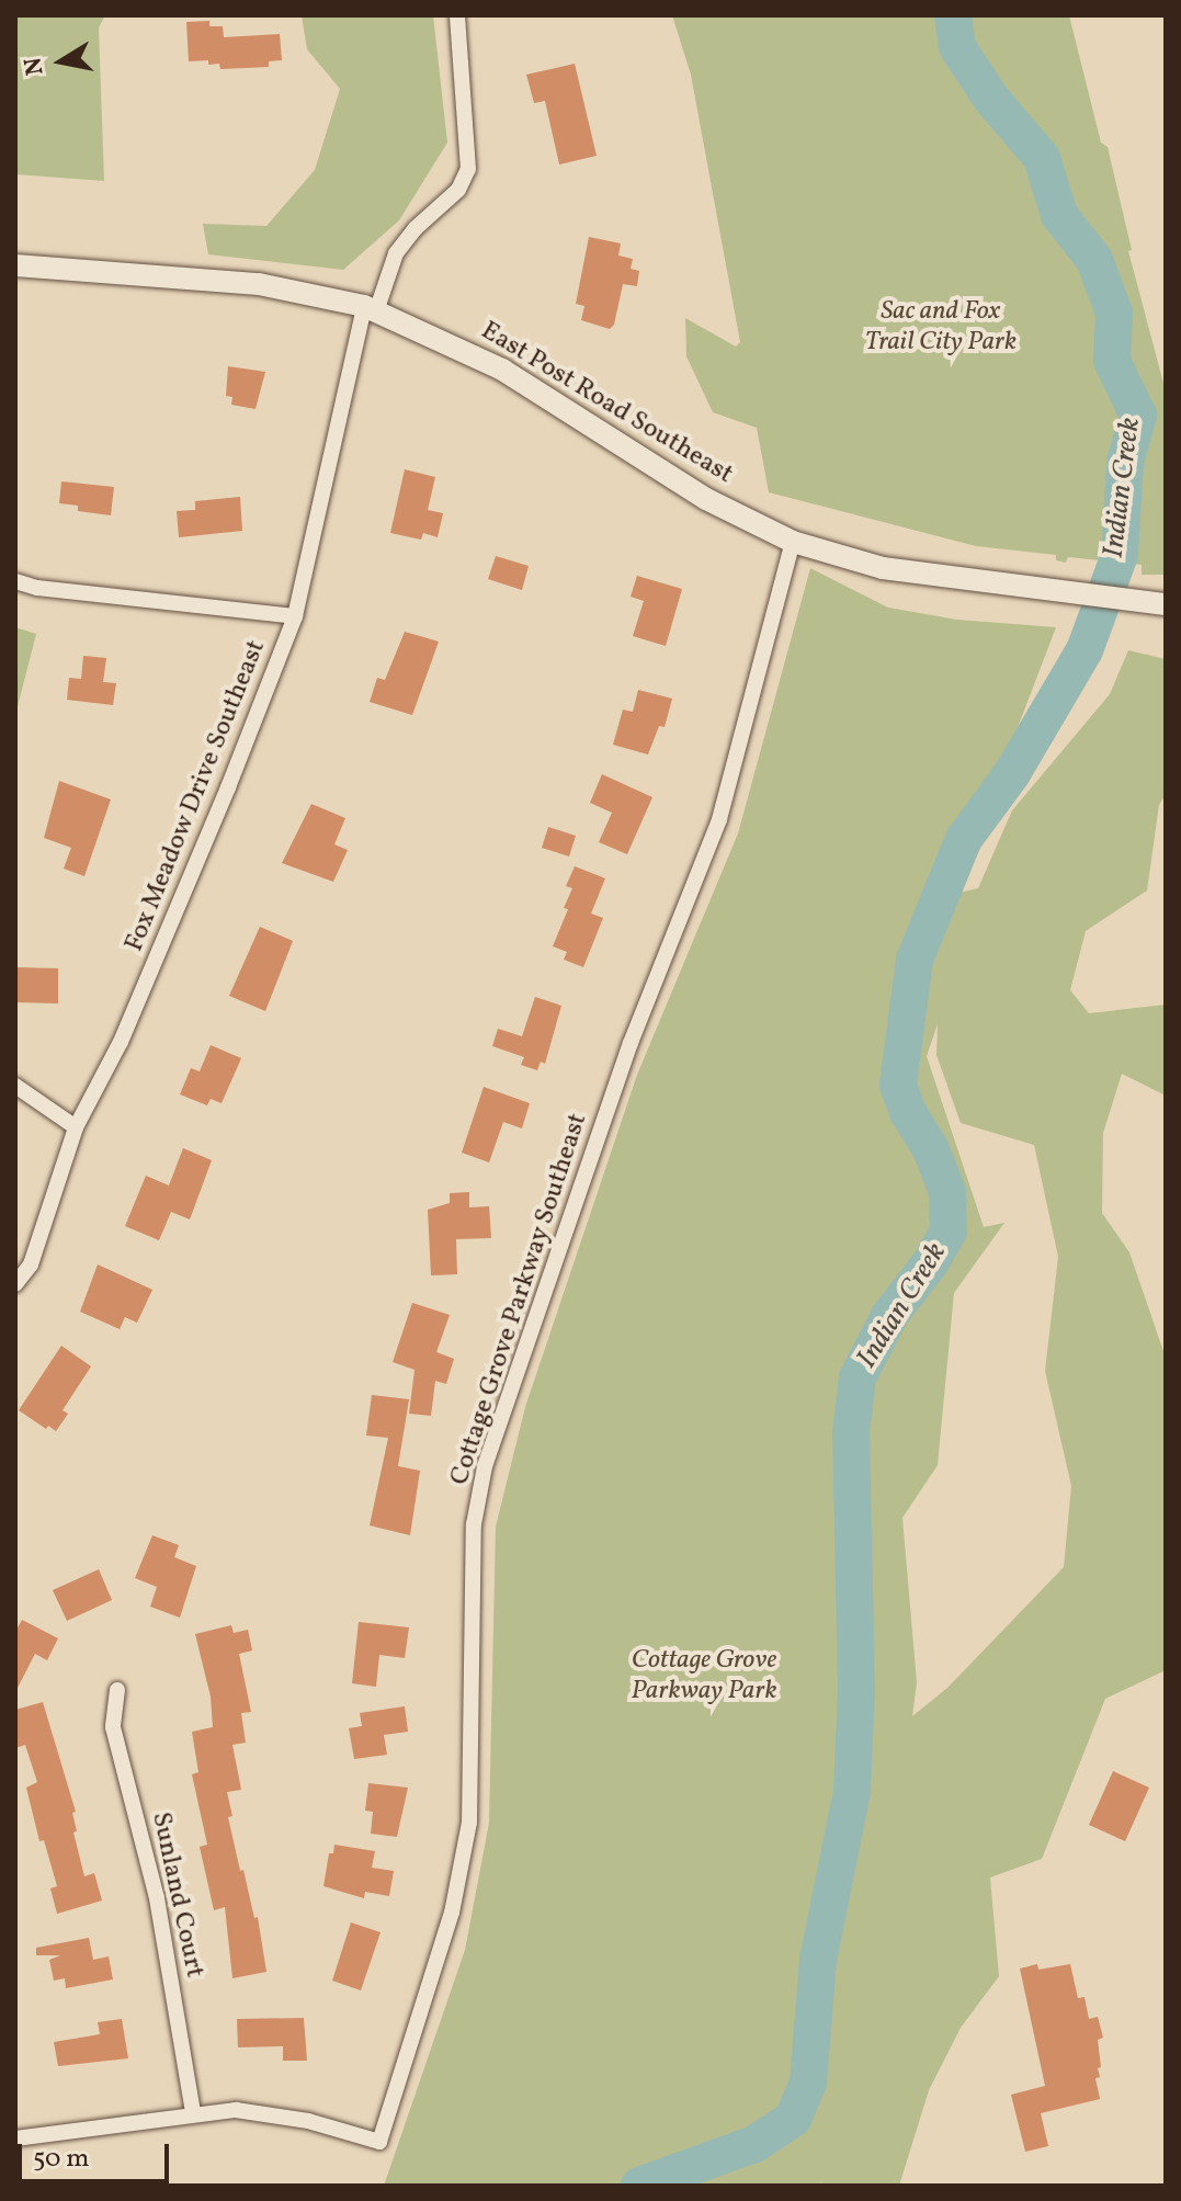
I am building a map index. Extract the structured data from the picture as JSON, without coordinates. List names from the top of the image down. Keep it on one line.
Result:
{"streets":{"main road":["East Post Road Southeast"],"street":["Fox Meadow Drive Southeast","Cottage Grove Parkway Southeast","Sunland Court"]},"crossings":[["East Post Road Southeast","Fox Meadow Drive Southeast"],["East Post Road Southeast","Cottage Grove Parkway Southeast"],["Cottage Grove Parkway Southeast","Sunland Court"]],"water":["Indian Creek"],"parks":["Sac and Fox Trail City Park","Cottage Grove Parkway Park"],"scale_bar":"50 m","north":"left"}
